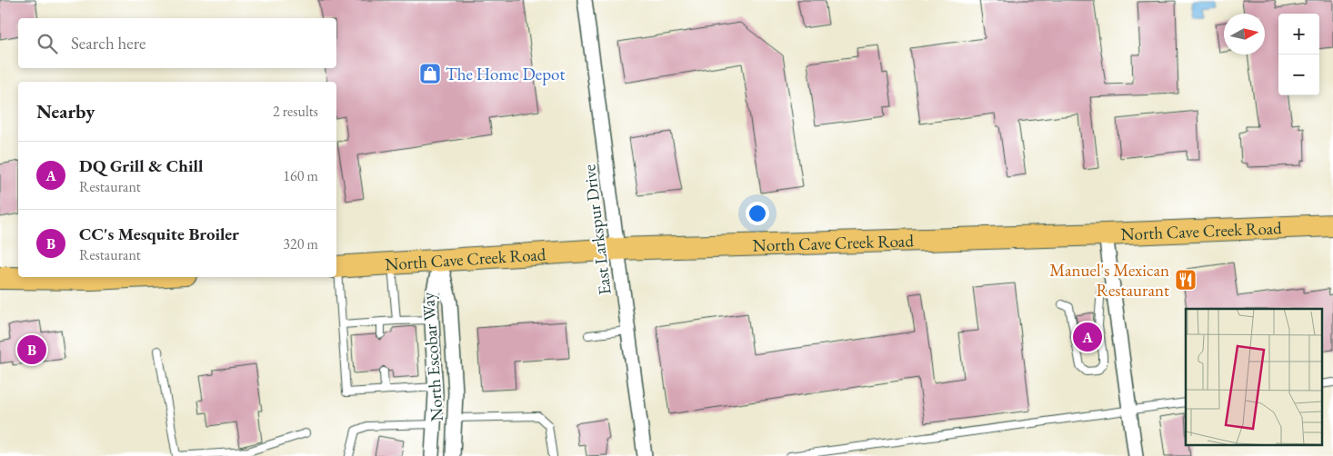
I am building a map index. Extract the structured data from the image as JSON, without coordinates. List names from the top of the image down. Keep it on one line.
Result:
{"streets":{"main road":["North Cave Creek Road"],"street":["East Larkspur Drive","North Escobar Way"]},"crossings":[["East Larkspur Drive","North Cave Creek Road"],["North Cave Creek Road","North Escobar Way"]],"places":{"shop":["The Home Depot"],"restaurant":["Manuel's Mexican Restaurant"]},"north":"right","page":{"map_buttons":["+","−"],"search":"Search here","heading":["Nearby","2 results"],"list":[{"mark":"A","name":"DQ Grill & Chill","note":"Restaurant","value":"160 m"},{"mark":"B","name":"CC's Mesquite Broiler","note":"Restaurant","value":"320 m"}],"pins":["A","B"]}}
